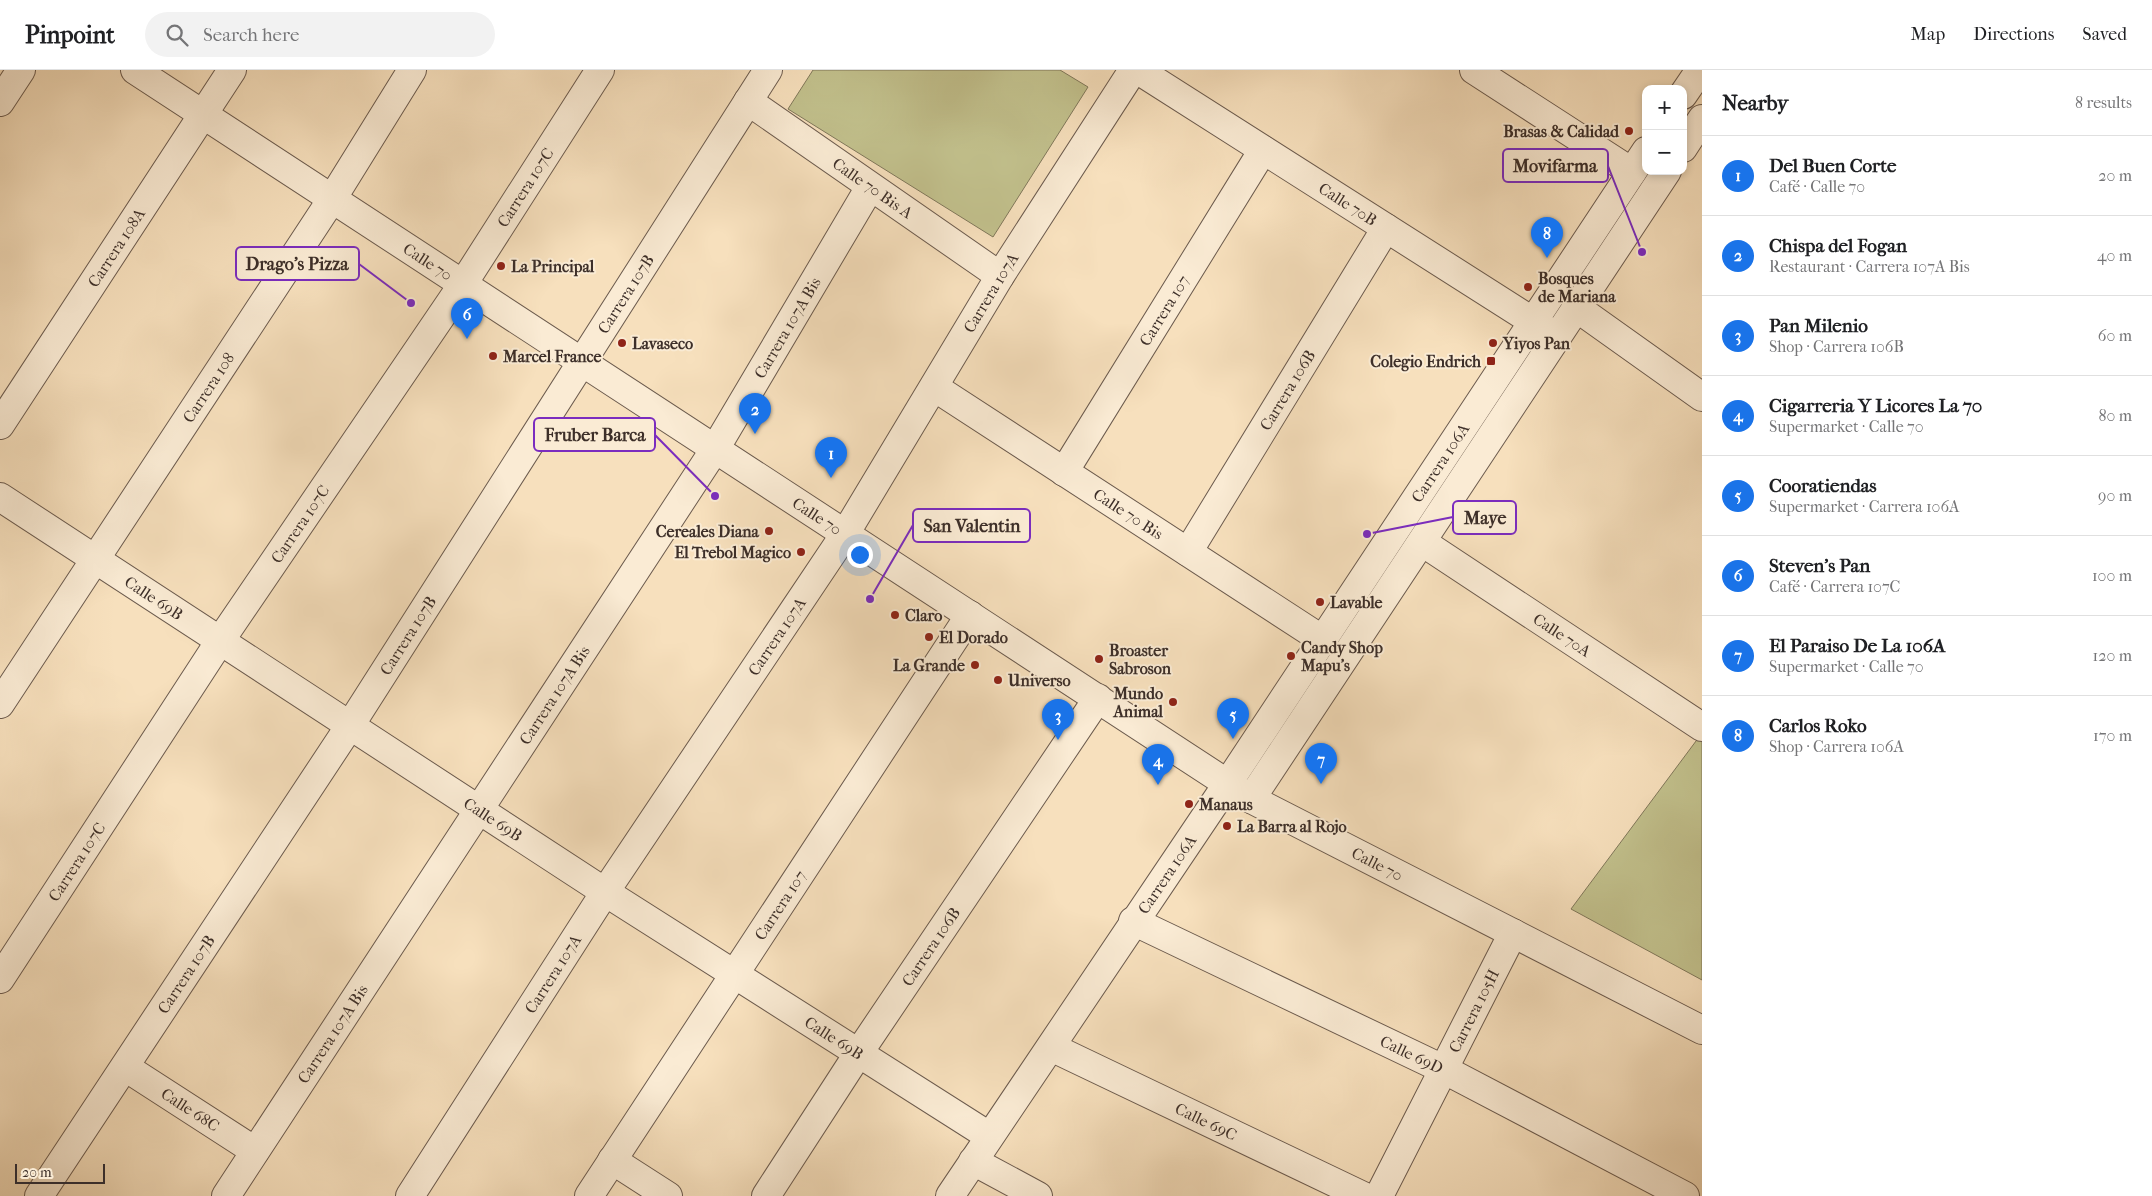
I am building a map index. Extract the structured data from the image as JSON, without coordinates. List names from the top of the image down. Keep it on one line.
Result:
{"streets":{"street":["Carrera 107C","Calle 70 Bis A","Calle 70B","Carrera 108A","Calle 70","Carrera 107A","Carrera 107B","Carrera 107","Carrera 107A Bis","Carrera 108","Carrera 106B","Carrera 106A","Calle 70 Bis","Calle 69B","Calle 70A","Carrera 105H","Calle 69D","Calle 68C","Calle 69C"]},"crossings":[["Carrera 107C","Calle 70"],["Carrera 107C","Calle 69B"],["Calle 70 Bis A","Carrera 107A"],["Calle 70 Bis A","Carrera 107B"],["Calle 70 Bis A","Carrera 107A Bis"],["Calle 70B","Carrera 107"],["Calle 70B","Carrera 106B"],["Calle 70B","Carrera 106A"],["Carrera 108A","Calle 70"],["Calle 70","Carrera 107A"],["Calle 70","Carrera 107B"],["Calle 70","Carrera 107"],["Calle 70","Carrera 107A Bis"],["Calle 70","Carrera 108"],["Calle 70","Carrera 106B"],["Calle 70","Carrera 106A"],["Calle 70","Carrera 105H"],["Carrera 107A","Calle 70 Bis"],["Carrera 107A","Calle 69B"],["Carrera 107B","Calle 69B"],["Carrera 107B","Calle 68C"],["Carrera 107","Calle 70 Bis"],["Carrera 107","Calle 69B"],["Carrera 107A Bis","Calle 69B"],["Carrera 107A Bis","Calle 68C"],["Carrera 108","Calle 69B"],["Carrera 106B","Calle 70 Bis"],["Carrera 106B","Calle 69B"],["Carrera 106A","Calle 70 Bis"],["Carrera 106A","Calle 69B"],["Carrera 106A","Calle 70A"],["Carrera 106A","Calle 69D"],["Carrera 106A","Calle 69C"],["Carrera 105H","Calle 69D"]],"places":{"other":["Brasas & Calidad","Movifarma","La Principal","Bosques de Mariana","Drago's Pizza","Lavaseco","Yiyos Pan","Marcel France","Fruber Barca","Cereales Diana","Maye","El Trebol Magico","San Valentin","Lavable","Claro","El Dorado","Candy Shop Mapu's","Broaster Sabroson","La Grande","Universo","Mundo Animal","Manaus","La Barra al Rojo"],"transit":["Colegio Endrich"]},"scale_bar":"20 m","page":{"header":"Pinpoint","search":"Search here","nav":["Map","Directions","Saved"],"heading":["Nearby","8 results"],"map_buttons":["+","−"],"list":[{"mark":"1","name":"Del Buen Corte","note":"Café · Calle 70","value":"20 m"},{"mark":"2","name":"Chispa del Fogan","note":"Restaurant · Carrera 107A Bis","value":"40 m"},{"mark":"3","name":"Pan Milenio","note":"Shop · Carrera 106B","value":"60 m"},{"mark":"4","name":"Cigarreria Y Licores La 70","note":"Supermarket · Calle 70","value":"80 m"},{"mark":"5","name":"Cooratiendas","note":"Supermarket · Carrera 106A","value":"90 m"},{"mark":"6","name":"Steven's Pan","note":"Café · Carrera 107C","value":"100 m"},{"mark":"7","name":"El Paraiso De La 106A","note":"Supermarket · Calle 70","value":"120 m"},{"mark":"8","name":"Carlos Roko","note":"Shop · Carrera 106A","value":"170 m"}],"pins":["8","6","2","1","5","3","7","4"],"scale":"20 m"}}
